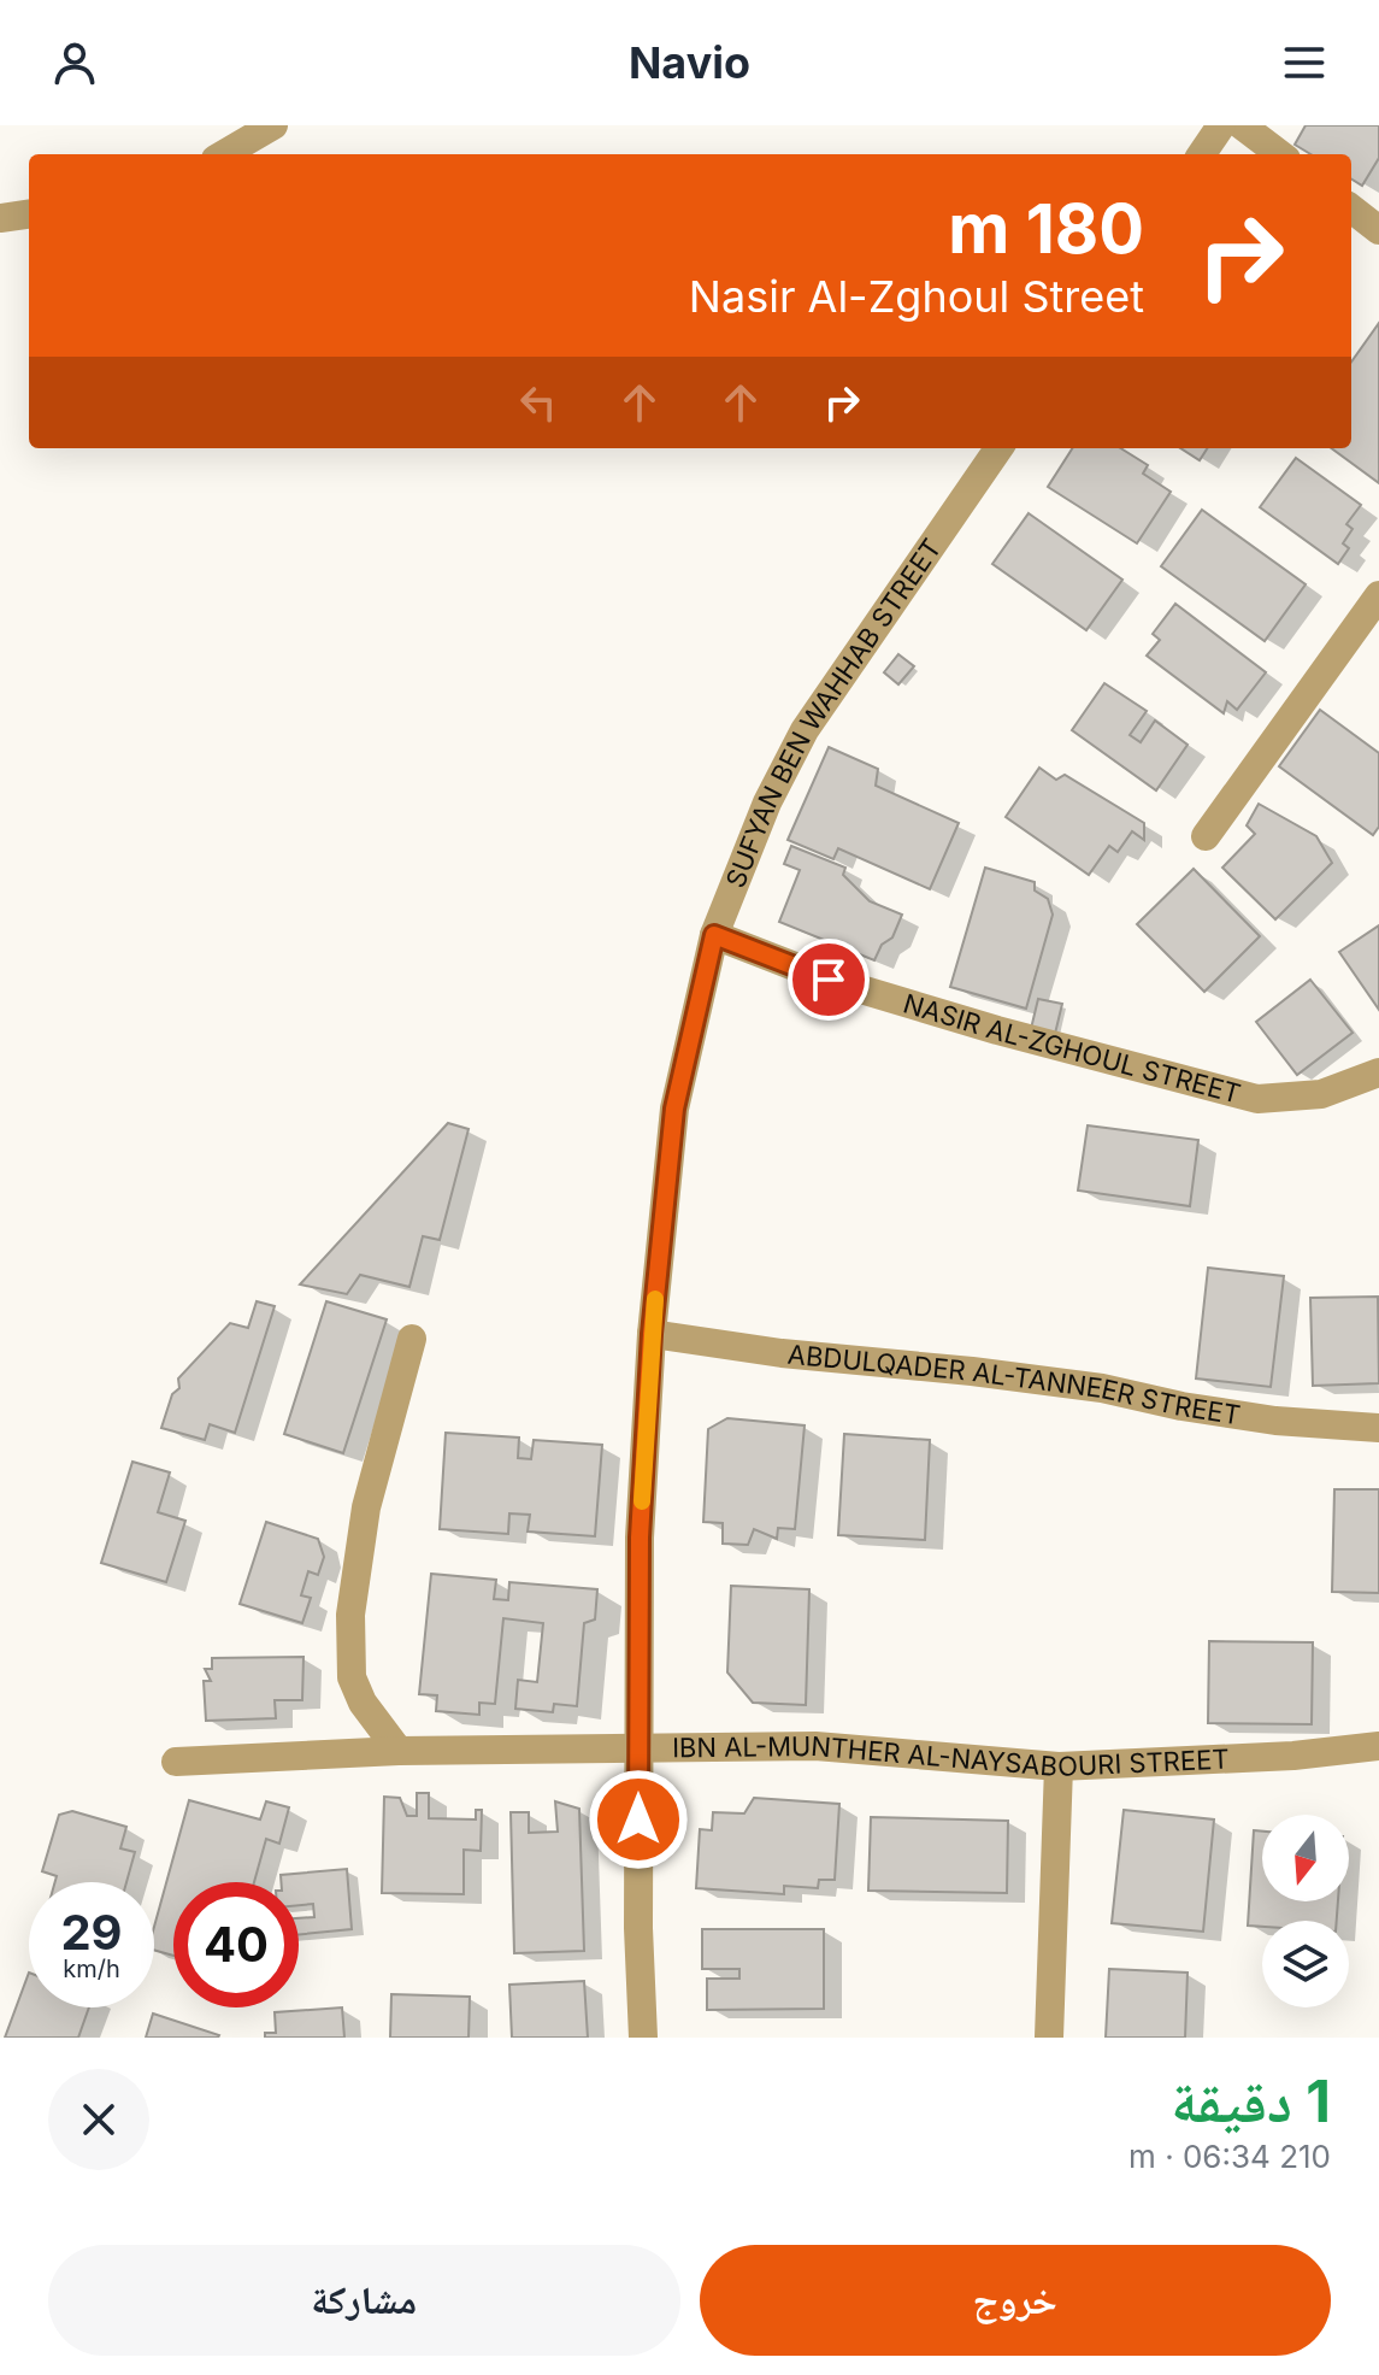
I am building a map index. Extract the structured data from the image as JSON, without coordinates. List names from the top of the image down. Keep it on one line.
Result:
{"streets":{"street":["SUFYAN BEN WAHHAB STREET","NASIR AL-ZGHOUL STREET","ABDULQADER AL-TANNEER STREET","IBN AL-MUNTHER AL-NAYSABOURI STREET"]},"crossings":[["SUFYAN BEN WAHHAB STREET","NASIR AL-ZGHOUL STREET"],["SUFYAN BEN WAHHAB STREET","ABDULQADER AL-TANNEER STREET"],["SUFYAN BEN WAHHAB STREET","IBN AL-MUNTHER AL-NAYSABOURI STREET"]],"north":"bottom","page":{"header":"Navio","turn":["180 m","Nasir Al-Zghoul Street"],"speed":"29 km/h","limit":"40","heading":["1 دقيقة","210 m · 06:34"],"buttons":["خروج","مشاركة"]}}
